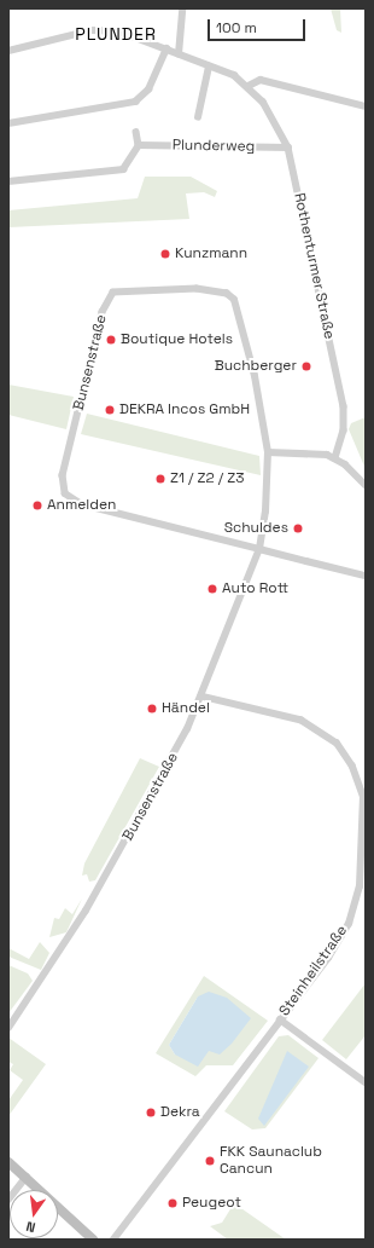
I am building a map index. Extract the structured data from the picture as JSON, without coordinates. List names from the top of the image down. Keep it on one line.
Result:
{"streets":{"street":["Plunderweg","Rothenturmer Straße","Bunsenstraße","Steinheilstraße"]},"crossings":[["Plunderweg","Rothenturmer Straße"],["Bunsenstraße","Steinheilstraße"]],"districts":["PLUNDER"],"places":["Kunzmann","Boutique Hotels","Buchberger","DEKRA Incos GmbH","Z1 / Z2 / Z3","Anmelden","Schuldes","Auto Rott","Händel","Dekra","FKK Saunaclub Cancun","Peugeot"],"scale_bar":"100 m","north":"bottom"}
